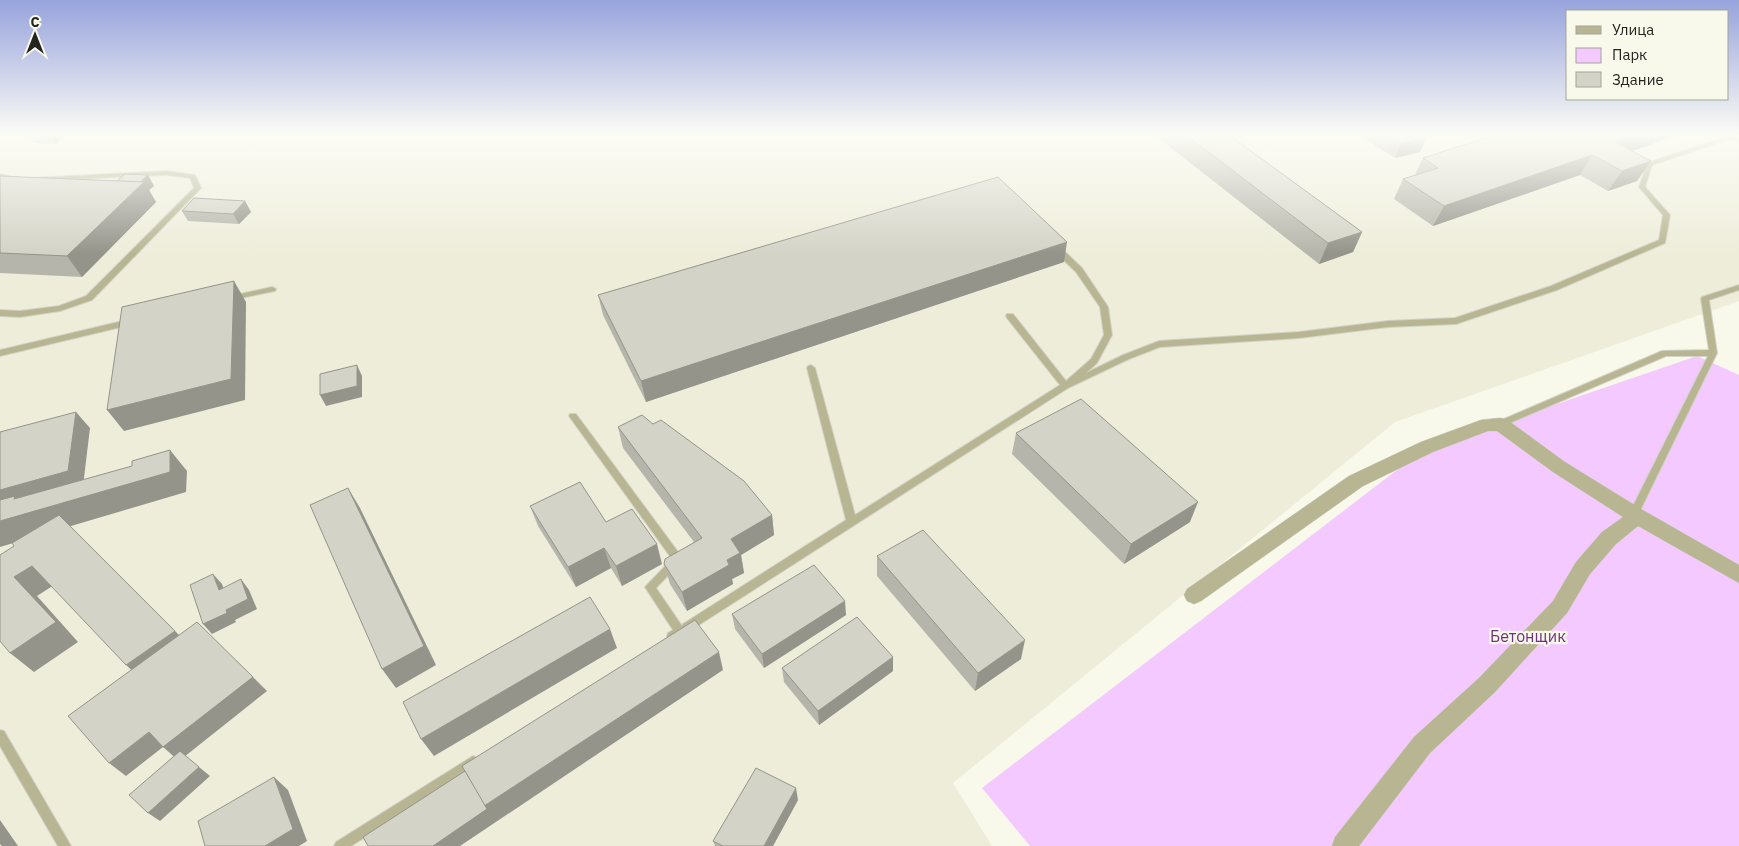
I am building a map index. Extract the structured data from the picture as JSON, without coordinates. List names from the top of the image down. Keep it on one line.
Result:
{"parks":["Бетонщик"],"legend":["Улица","Парк","Здание"],"north":"top"}
